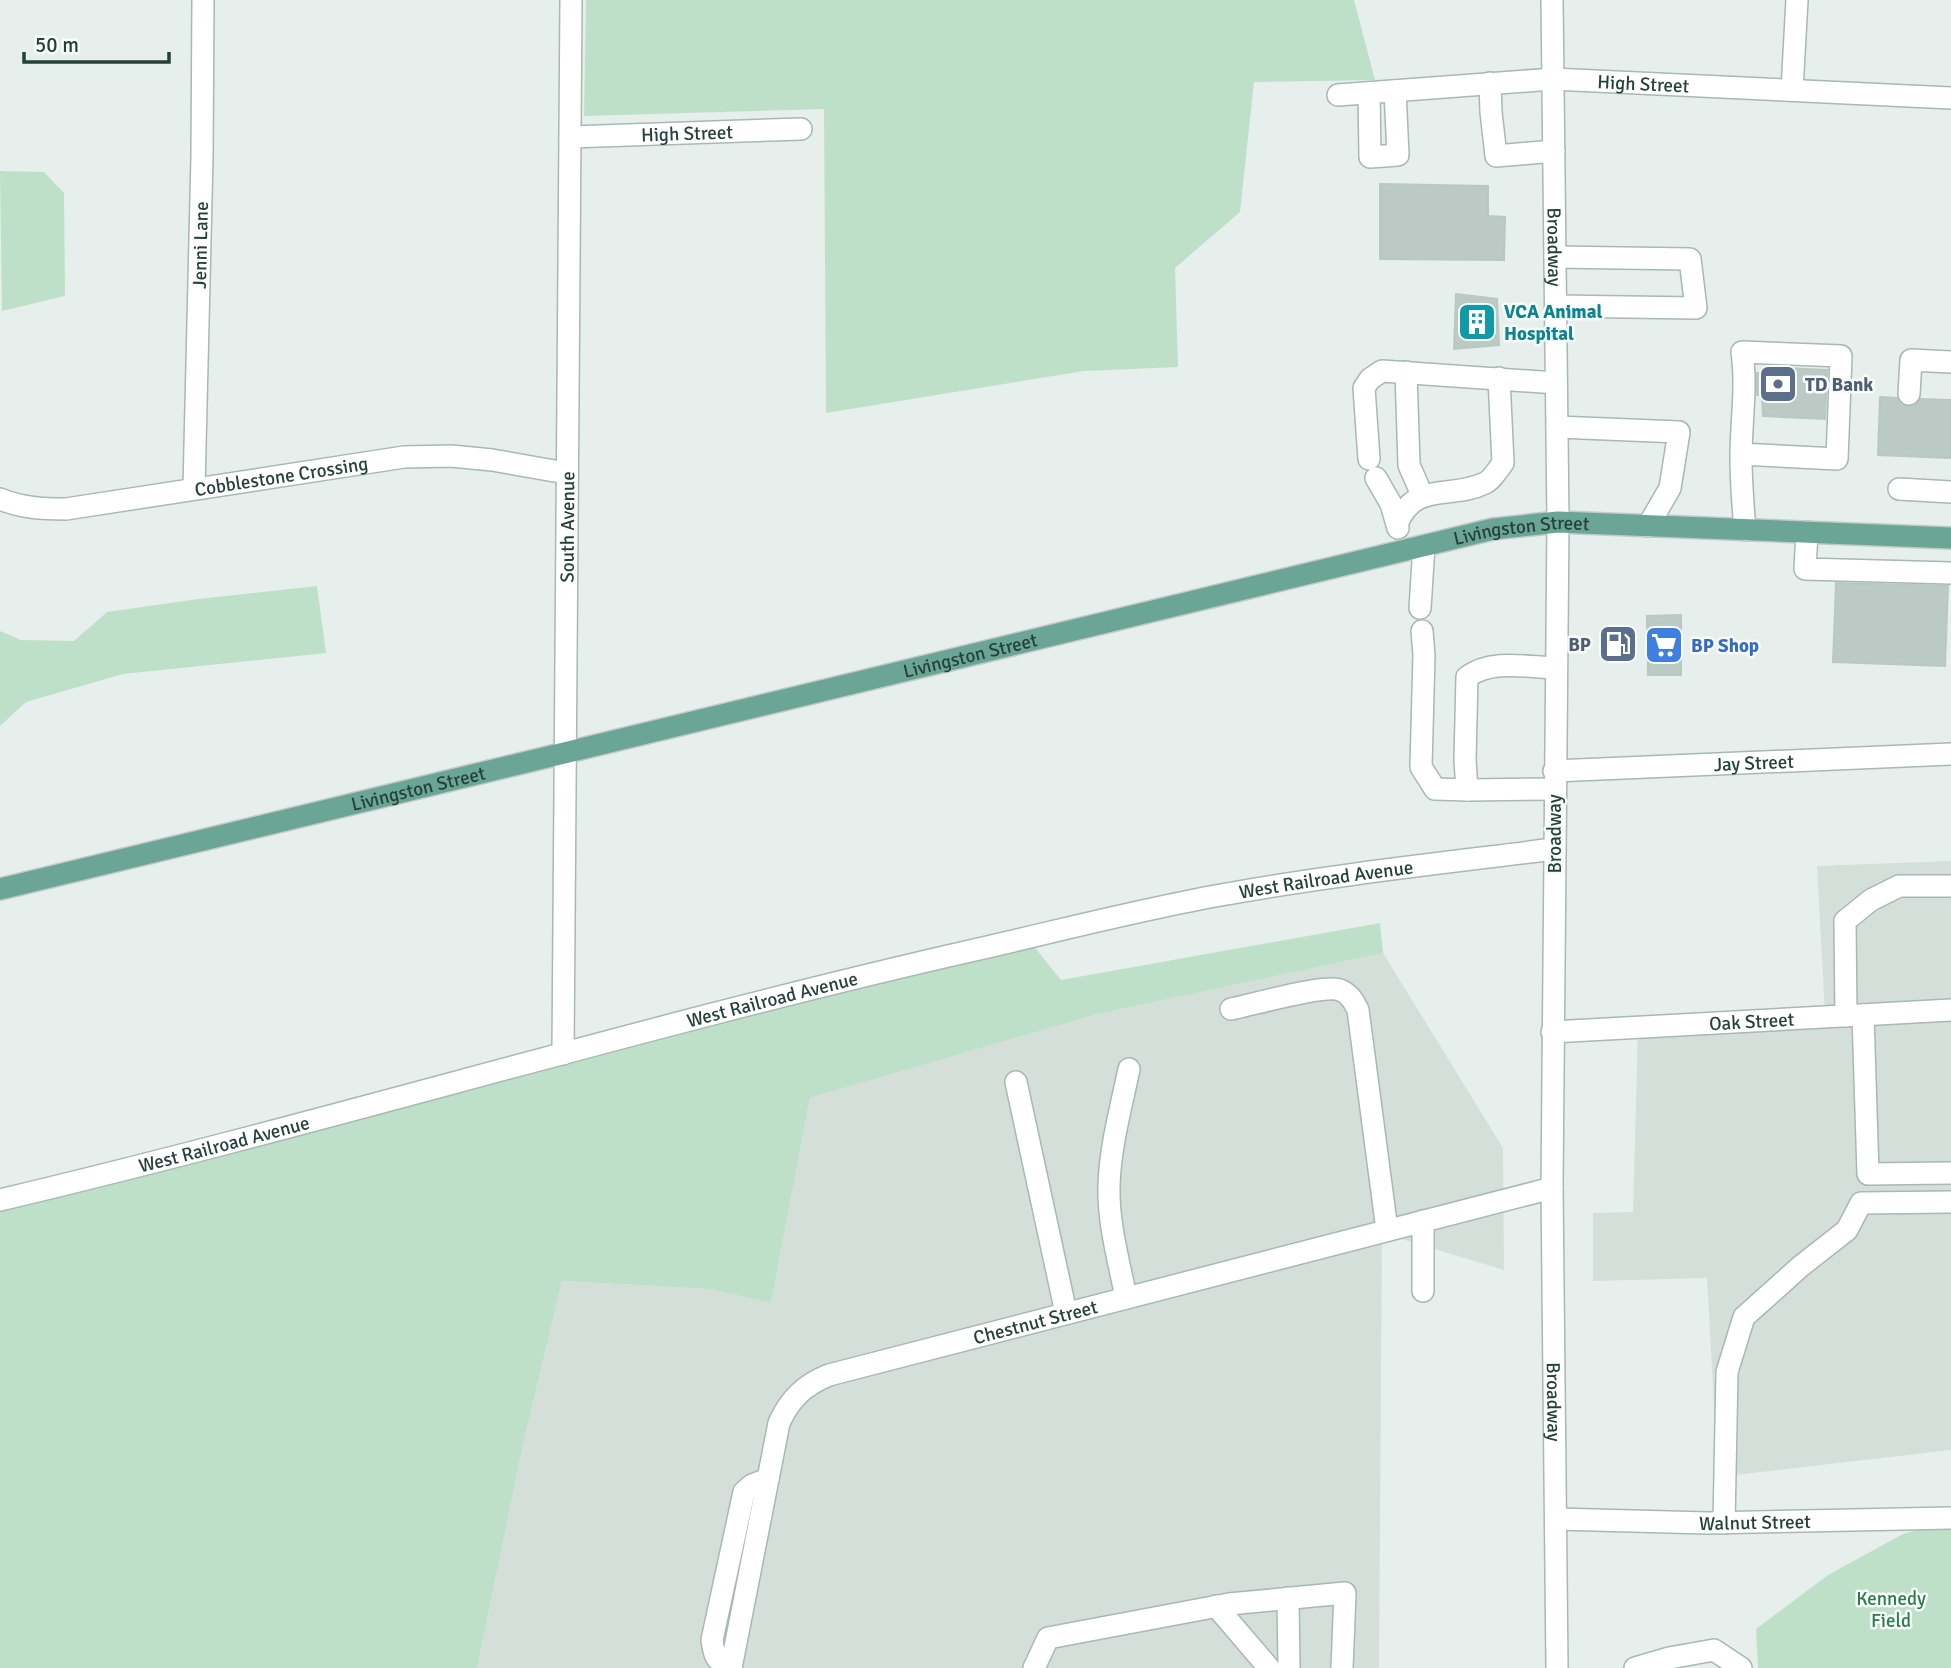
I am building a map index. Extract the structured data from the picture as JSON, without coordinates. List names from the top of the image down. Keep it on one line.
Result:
{"streets":{"main road":["Livingston Street"],"street":["High Street","Jenni Lane","Broadway","Cobblestone Crossing","South Avenue","Jay Street","West Railroad Avenue","Oak Street","Chestnut Street","Walnut Street"]},"crossings":[["High Street","Broadway"],["High Street","South Avenue"],["Jenni Lane","Cobblestone Crossing"],["Broadway","Livingston Street"],["Broadway","Jay Street"],["Broadway","West Railroad Avenue"],["Broadway","Oak Street"],["Broadway","Chestnut Street"],["Broadway","Walnut Street"],["Cobblestone Crossing","South Avenue"],["South Avenue","Livingston Street"],["South Avenue","West Railroad Avenue"]],"parks":["Kennedy Field"],"places":{"building":["VCA Animal Hospital"],"bank":["TD Bank"],"fuel station":["BP"],"supermarket":["BP Shop"]},"scale_bar":"50 m"}
